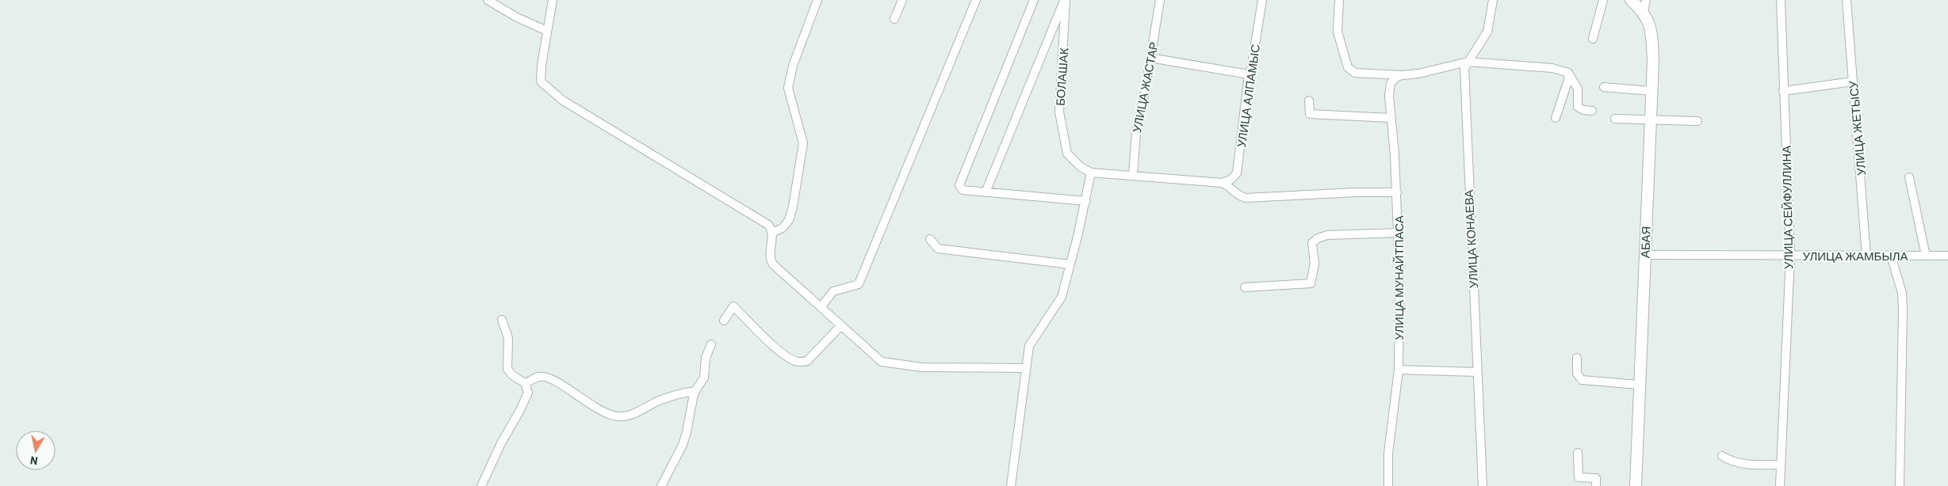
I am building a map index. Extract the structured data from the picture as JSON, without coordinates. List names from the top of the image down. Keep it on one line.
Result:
{"streets":{"street":["БОЛАШАК","УЛИЦА ЖАСТАР","УЛИЦА АЛПАМЫС","УЛИЦА ЖЕТЫСУ","УЛИЦА СЕЙФУЛЛИНА","УЛИЦА КОНАЕВА","АБАЯ","УЛИЦА ЖАМБЫЛА","УЛИЦА МУНАЙТПАСА"]},"crossings":[["УЛИЦА ЖЕТЫСУ","УЛИЦА ЖАМБЫЛА"],["УЛИЦА СЕЙФУЛЛИНА","УЛИЦА ЖАМБЫЛА"],["АБАЯ","УЛИЦА ЖАМБЫЛА"]],"north":"bottom"}
